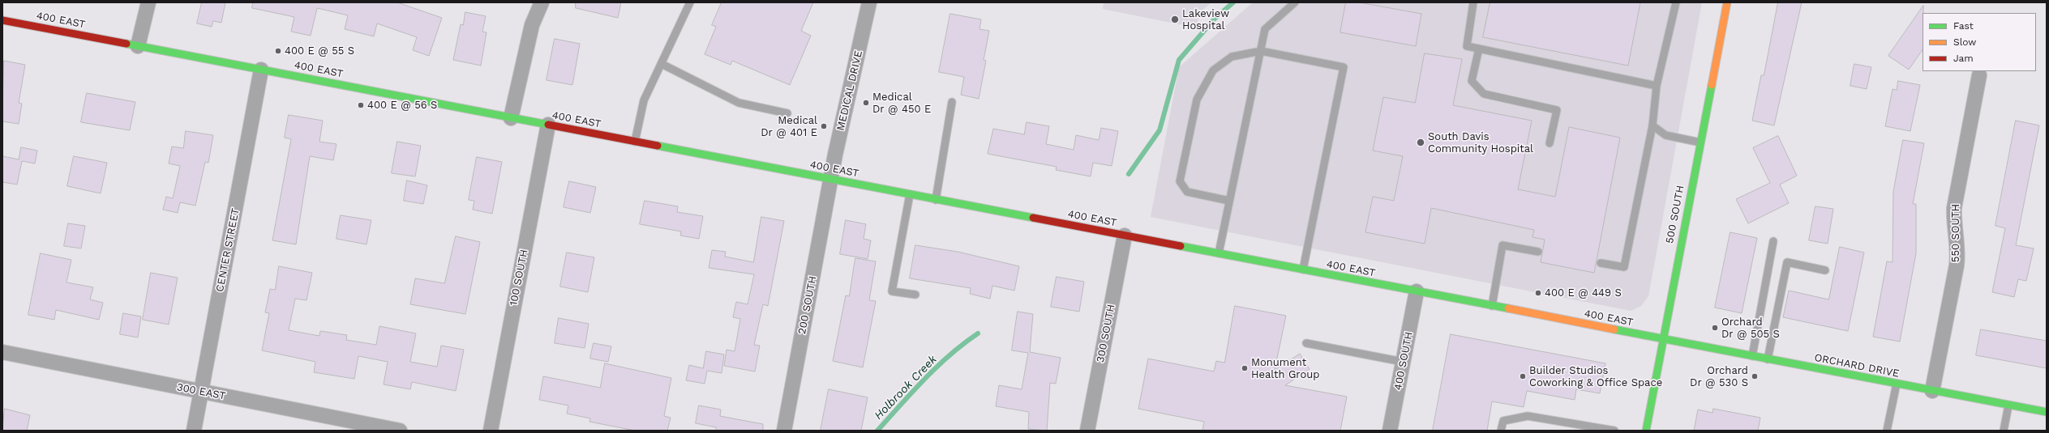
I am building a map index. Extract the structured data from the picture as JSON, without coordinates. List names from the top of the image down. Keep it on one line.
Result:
{"streets":{"main road":["400 EAST","500 SOUTH","ORCHARD DRIVE"],"street":["MEDICAL DRIVE","550 SOUTH","CENTER STREET","100 SOUTH","200 SOUTH","300 SOUTH","400 SOUTH","300 EAST"]},"crossings":[["400 EAST","MEDICAL DRIVE"],["400 EAST","500 SOUTH"],["400 EAST","CENTER STREET"],["400 EAST","100 SOUTH"],["400 EAST","200 SOUTH"],["400 EAST","300 SOUTH"],["400 EAST","400 SOUTH"],["400 EAST","ORCHARD DRIVE"],["MEDICAL DRIVE","200 SOUTH"],["500 SOUTH","ORCHARD DRIVE"],["550 SOUTH","ORCHARD DRIVE"],["CENTER STREET","300 EAST"]],"water":["Holbrook Creek"],"places":["Lakeview Hospital","400 E @ 55 S","Medical Dr @ 450 E","400 E @ 56 S","Medical Dr @ 401 E","South Davis Community Hospital","400 E @ 449 S","Orchard Dr @ 505 S","Monument Health Group","Builder Studios Coworking & Office Space","Orchard Dr @ 530 S"],"legend":["Fast","Slow","Jam"]}
